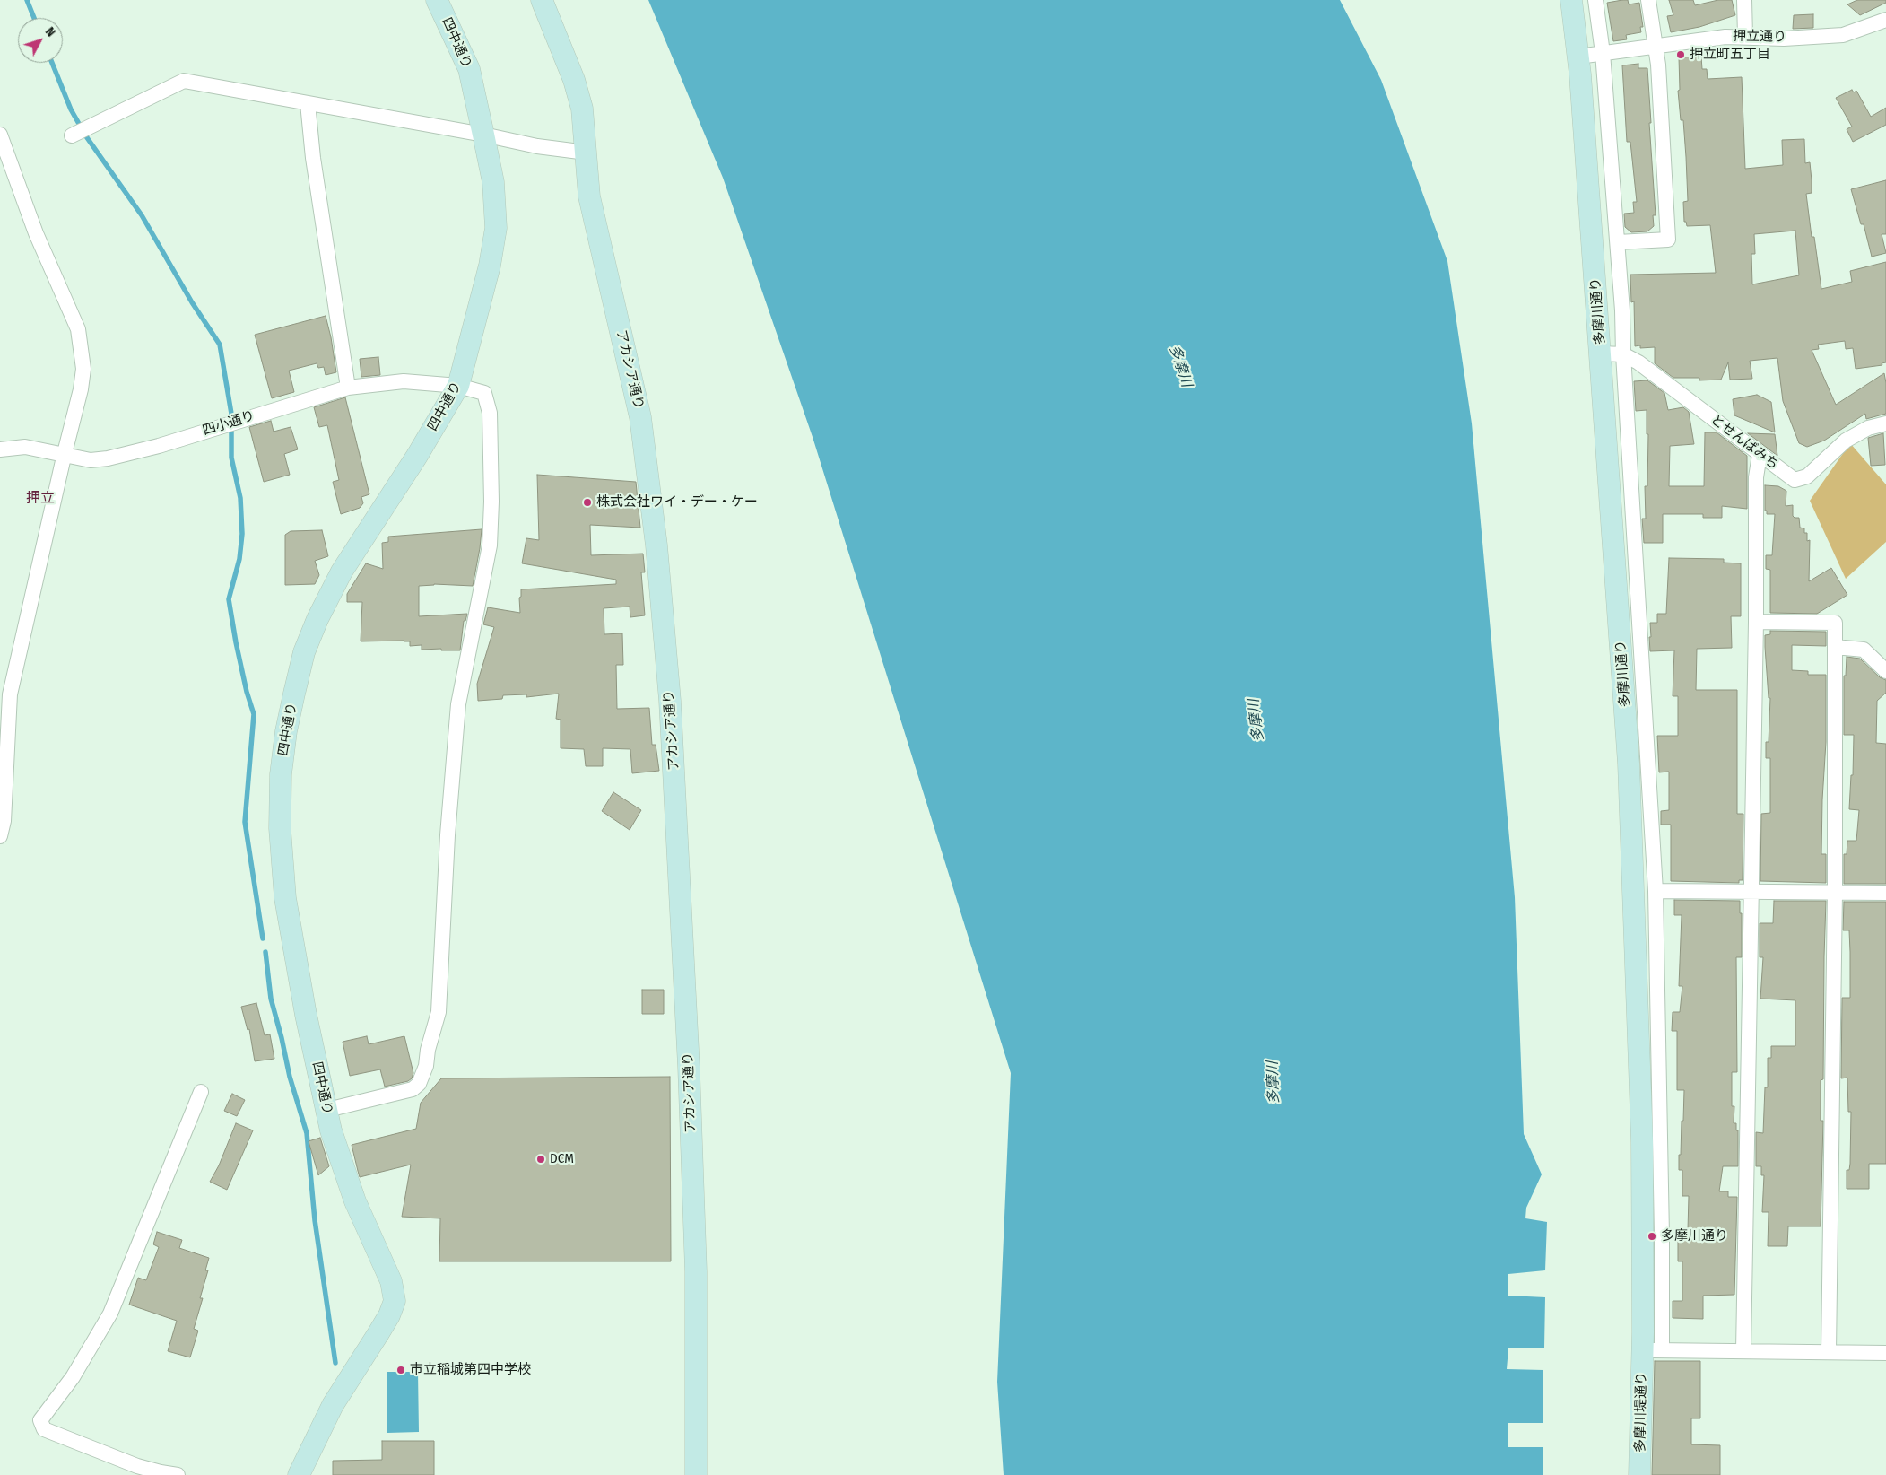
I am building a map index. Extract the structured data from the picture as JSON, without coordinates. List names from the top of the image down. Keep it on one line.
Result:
{"streets":{"street":["押立通り","四中通り","多摩川通り","アカシア通り","四小通り","とせんばみち","多摩川堤通り"]},"crossings":[["押立通り","多摩川通り"],["四中通り","四小通り"],["多摩川通り","とせんばみち"],["多摩川通り","多摩川堤通り"]],"districts":["押立"],"water":["多摩川"],"places":["押立町五丁目","株式会社ワイ・デー・ケー","DCM","多摩川通り","市立稲城第四中学校"],"north":"top right"}
